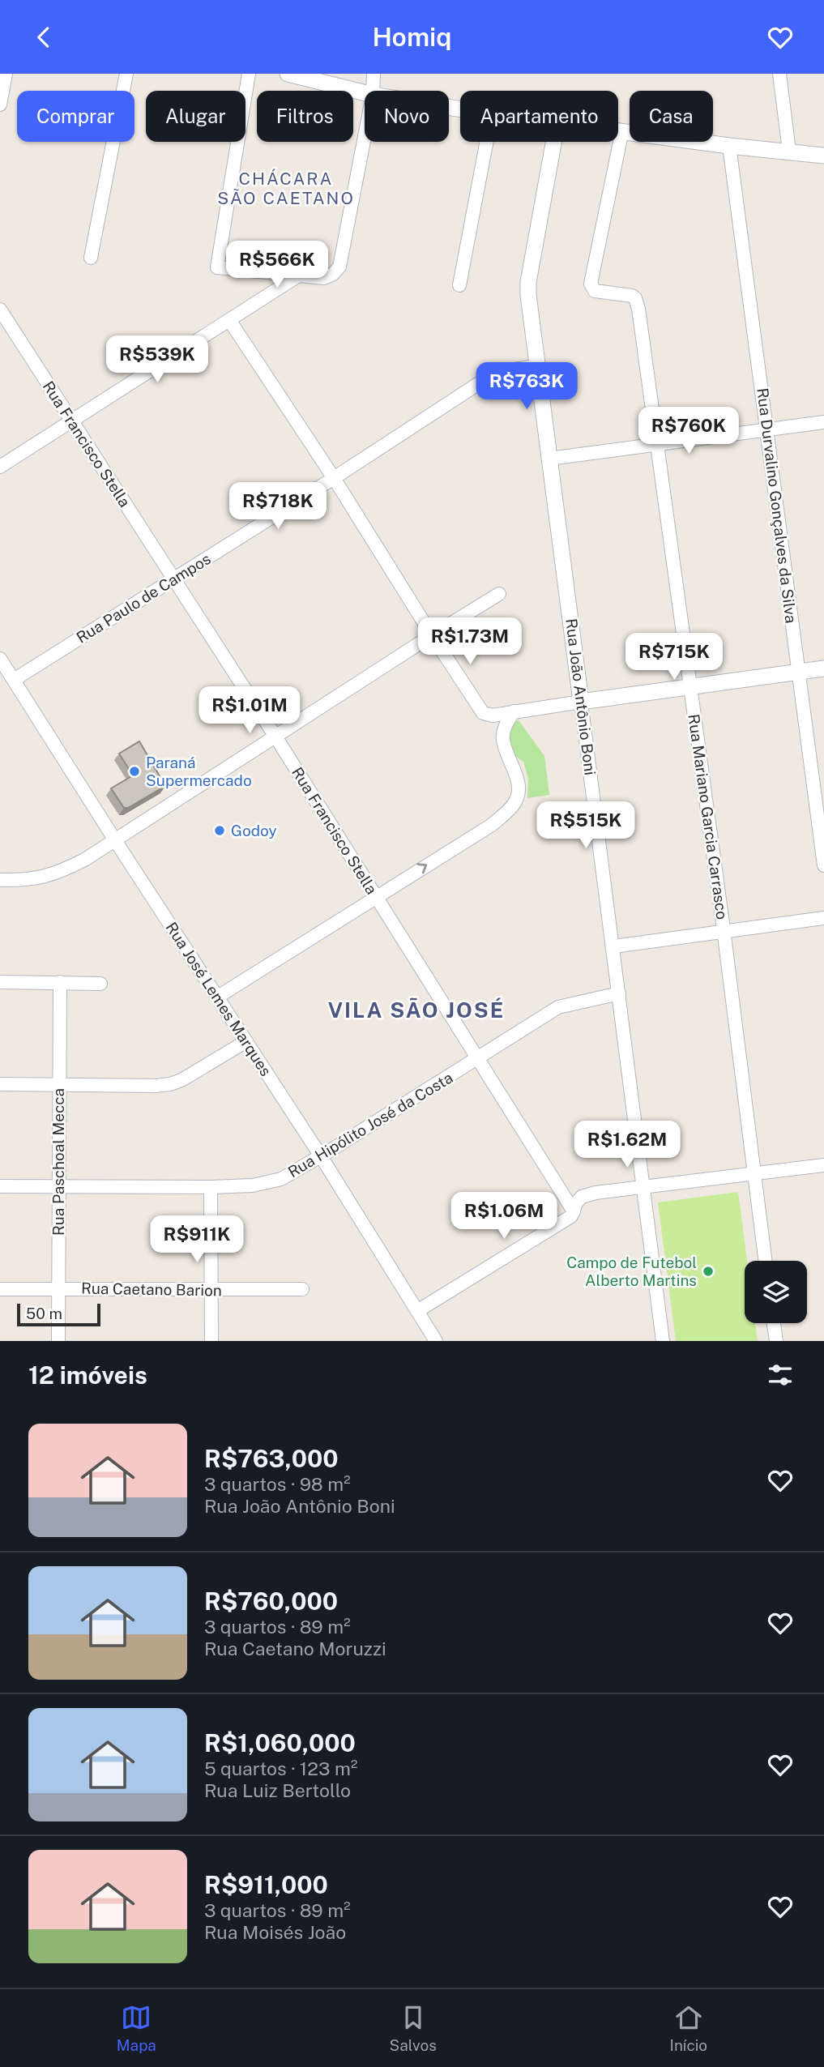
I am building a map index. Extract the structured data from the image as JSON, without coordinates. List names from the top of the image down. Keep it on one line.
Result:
{"streets":{"street":["Rua Francisco Stella","Rua Durvalino Gonçalves da Silva","Rua Paulo de Campos","Rua João Antônio Boni","Rua Mariano Garcia Carrasco","Rua José Lemes Marques","Rua Hipólito José da Costa","Rua Paschoal Mecca","Rua Caetano Barion"]},"crossings":[["Rua Francisco Stella","Rua Paulo de Campos"],["Rua Francisco Stella","Rua Hipólito José da Costa"],["Rua Paulo de Campos","Rua João Antônio Boni"],["Rua Paulo de Campos","Rua José Lemes Marques"],["Rua João Antônio Boni","Rua Hipólito José da Costa"],["Rua José Lemes Marques","Rua Hipólito José da Costa"],["Rua Hipólito José da Costa","Rua Paschoal Mecca"],["Rua Paschoal Mecca","Rua Caetano Barion"]],"districts":["CHÁCARA SÃO CAETANO","VILA SÃO JOSÉ"],"places":["Paraná Supermercado","Godoy","Campo de Futebol Alberto Martins"],"scale_bar":"50 m","page":{"header":"Homiq","chip":["Comprar","Alugar","Filtros","Novo","Apartamento","Casa"],"price":["R$566K","R$539K","R$763K","R$760K","R$718K","R$1.73M","R$715K","R$1.01M","R$515K","R$1.62M","R$1.06M","R$911K"],"scale":"50 m","heading":"12 imóveis","list":[{"name":"R$763,000","note":"3 quartos · 98 m² · Rua João Antônio Boni"},{"name":"R$760,000","note":"3 quartos · 89 m² · Rua Caetano Moruzzi"},{"name":"R$1,060,000","note":"5 quartos · 123 m² · Rua Luiz Bertollo"},{"name":"R$911,000","note":"3 quartos · 89 m² · Rua Moisés João"}],"tabs":["Mapa","Salvos","Início"]}}
